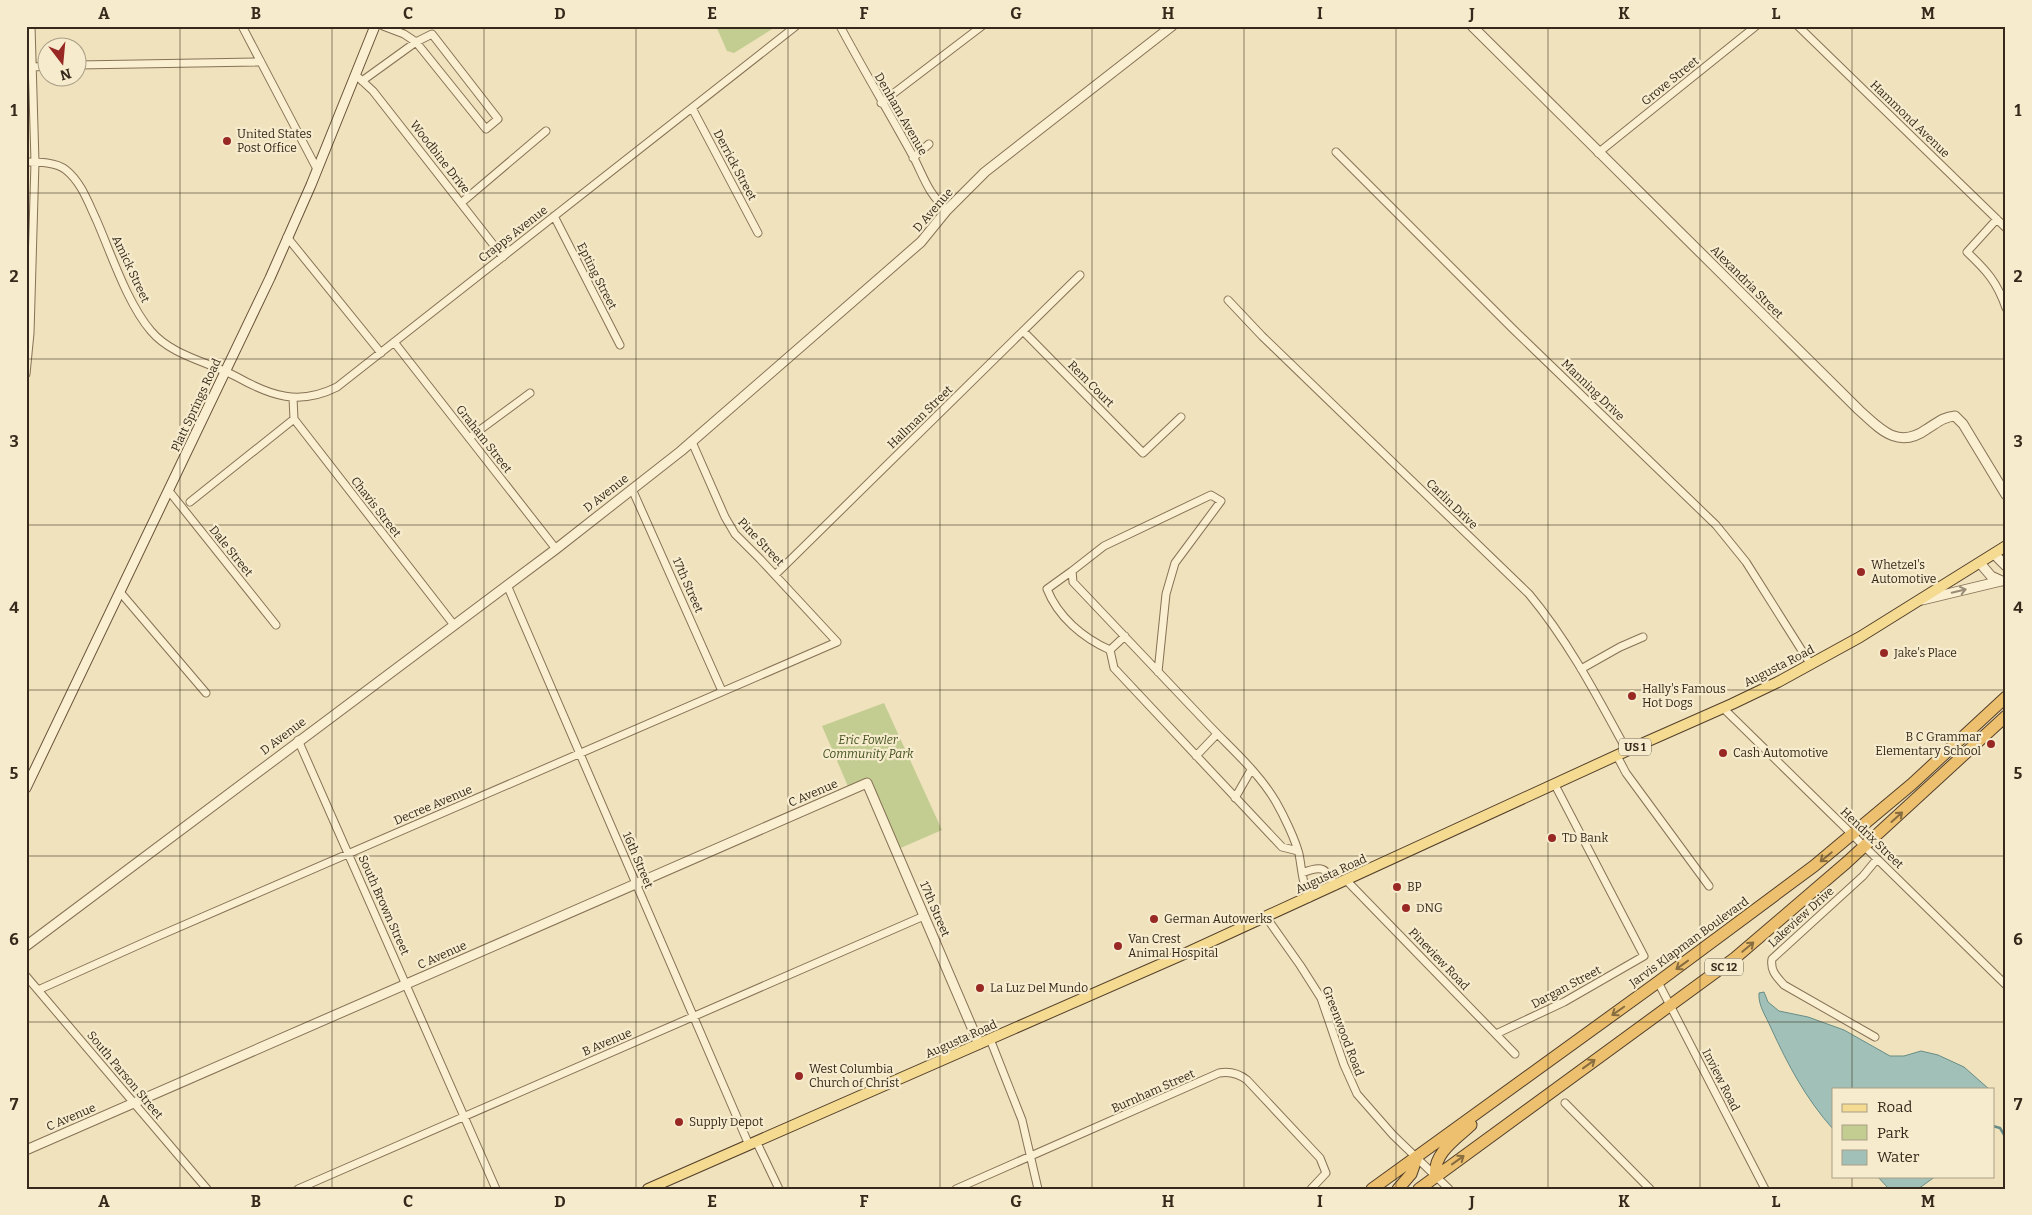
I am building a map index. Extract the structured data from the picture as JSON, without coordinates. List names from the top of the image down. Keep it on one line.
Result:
{"streets":{"highway":["Jarvis Klapman Boulevard","SC 12"],"main road":["Augusta Road","US 1"],"street":["Grove Street","Denham Avenue","Hammond Avenue","Woodbine Drive","Derrick Street","D Avenue","Crapps Avenue","Amick Street","Epting Street","Alexandria Street","Rem Court","Manning Drive","Platt Springs Road","Hallman Street","Graham Street","Carlin Drive","Chavis Street","Pine Street","Dale Street","17th Street","C Avenue","Decree Avenue","Hendrix Street","16th Street","South Brown Street","Lakeview Drive","Pineview Road","Dargan Street","Greenwood Road","B Avenue","South Parson Street","Inview Road","Burnham Street"]},"crossings":[["Grove Street","Alexandria Street"],["Denham Avenue","D Avenue"],["Woodbine Drive","Crapps Avenue"],["Woodbine Drive","Platt Springs Road"],["Derrick Street","Crapps Avenue"],["D Avenue","Graham Street"],["D Avenue","Chavis Street"],["D Avenue","Pine Street"],["D Avenue","17th Street"],["D Avenue","16th Street"],["D Avenue","South Brown Street"],["Crapps Avenue","Amick Street"],["Crapps Avenue","Epting Street"],["Crapps Avenue","Platt Springs Road"],["Crapps Avenue","Graham Street"],["Amick Street","Platt Springs Road"],["Rem Court","Hallman Street"],["Manning Drive","Augusta Road"],["Platt Springs Road","Dale Street"],["Hallman Street","Pine Street"],["Carlin Drive","Augusta Road"],["Pine Street","Decree Avenue"],["17th Street","Augusta Road"],["17th Street","C Avenue"],["17th Street","Decree Avenue"],["17th Street","B Avenue"],["Augusta Road","Hendrix Street"],["Augusta Road","16th Street"],["Augusta Road","Pineview Road"],["Augusta Road","Dargan Street"],["Augusta Road","Greenwood Road"],["C Avenue","16th Street"],["C Avenue","South Brown Street"],["C Avenue","South Parson Street"],["Decree Avenue","16th Street"],["Decree Avenue","South Brown Street"],["Decree Avenue","South Parson Street"],["Hendrix Street","Lakeview Drive"],["Hendrix Street","Jarvis Klapman Boulevard"],["Hendrix Street","SC 12"],["16th Street","B Avenue"],["South Brown Street","B Avenue"],["Jarvis Klapman Boulevard","Greenwood Road"],["Jarvis Klapman Boulevard","Inview Road"],["Pineview Road","Dargan Street"],["SC 12","Greenwood Road"],["SC 12","Inview Road"]],"parks":["Eric Fowler Community Park"],"places":["United States Post Office","Whetzel's Automotive","Jake's Place","Hally's Famous Hot Dogs","B C Grammar Elementary School","Cash Automotive","TD Bank","BP","DNG","German Autowerks","Van Crest Animal Hospital","La Luz Del Mundo","West Columbia Church of Christ","Supply Depot"],"legend":["Road","Park","Water"],"north":"bottom","grid":{"columns":["A","B","C","D","E","F","G","H","I","J","K","L","M"],"rows":["1","2","3","4","5","6","7"]}}
